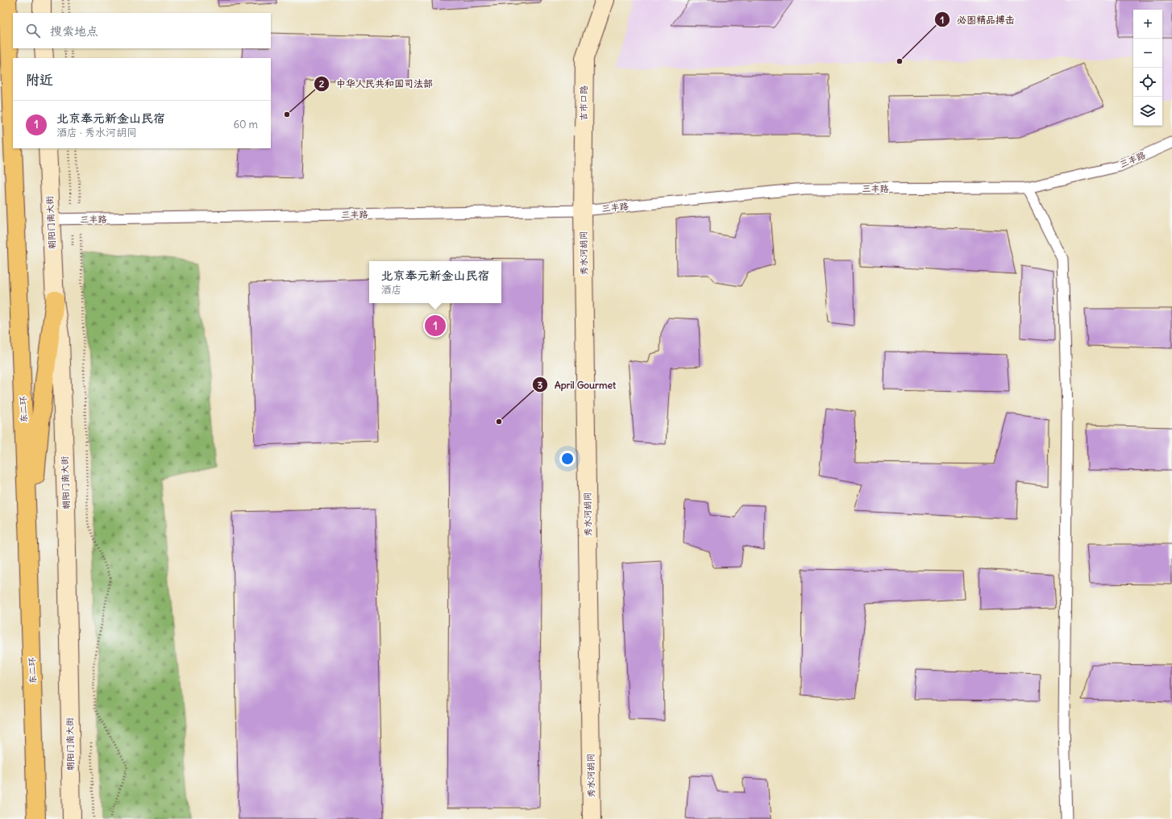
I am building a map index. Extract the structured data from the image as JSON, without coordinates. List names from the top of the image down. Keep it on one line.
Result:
{"streets":{"highway":["东二环"],"street":["吉市口路","朝阳门南大街","秀水河胡同"],"lane":["三丰路"]},"crossings":[["吉市口路","三丰路"],["吉市口路","秀水河胡同"],["三丰路","朝阳门南大街"],["三丰路","秀水河胡同"]],"places":["必图精品搏击","中华人民共和国司法部","April Gourmet"],"page":{"map_buttons":["+","−"],"search":"搜索地点","heading":"附近","list":[{"mark":"1","name":"北京奉元新金山民宿","note":"酒店 · 秀水河胡同","value":"60 m"}],"popup":["北京奉元新金山民宿","酒店"],"pins":"1"}}
